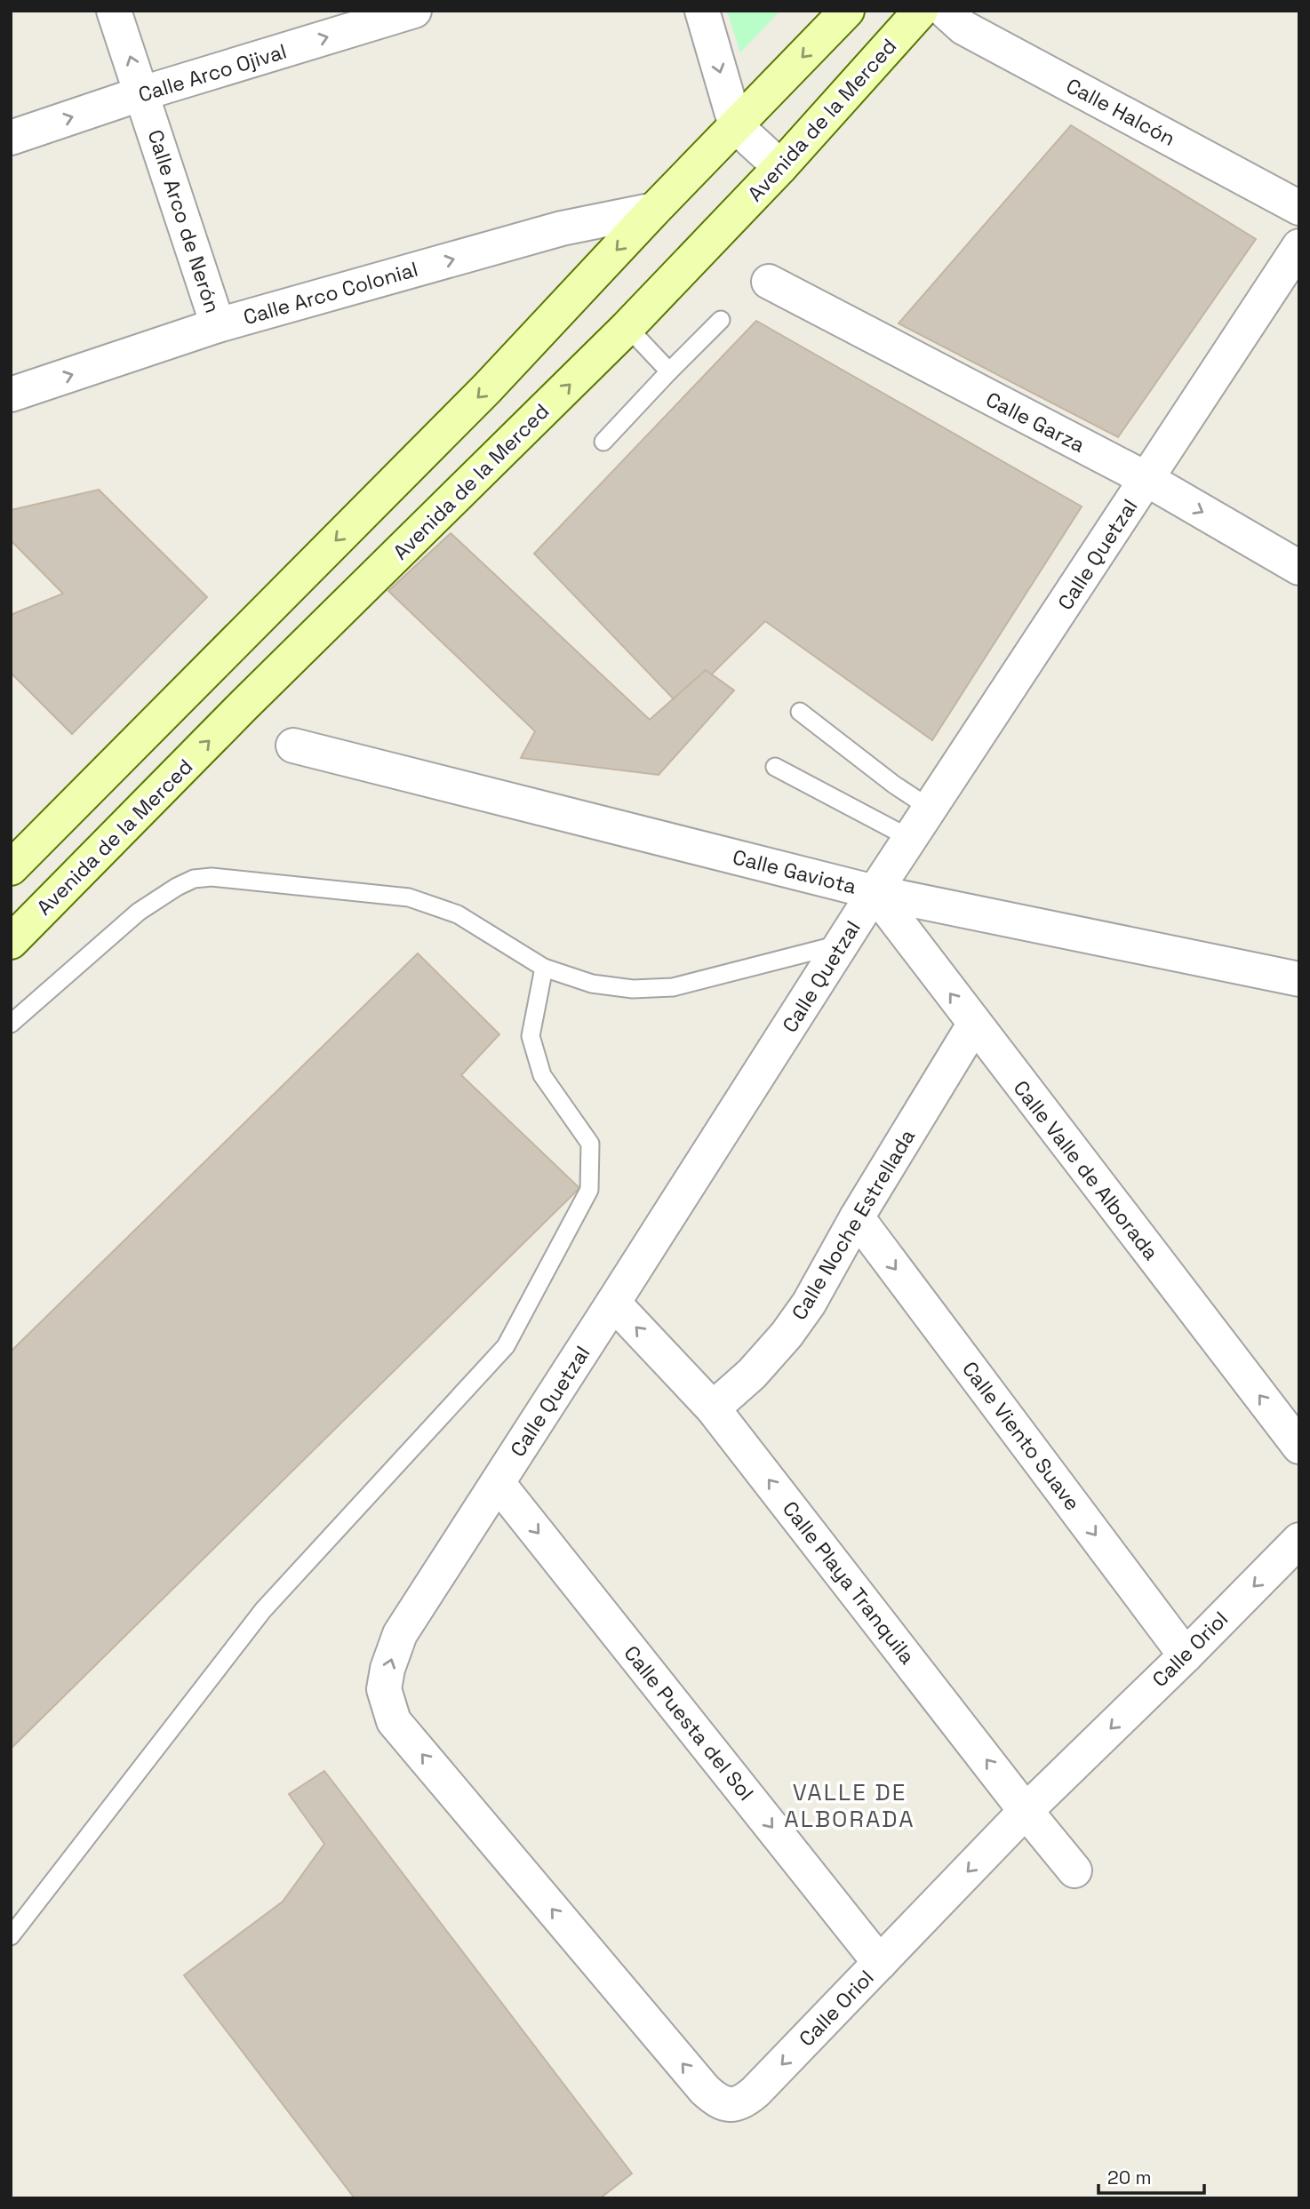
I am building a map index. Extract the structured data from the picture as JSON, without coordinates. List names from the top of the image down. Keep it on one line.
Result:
{"streets":{"street":["Calle Arco Ojival","Calle Halcón","Avenida de la Merced","Calle Arco de Nerón","Calle Arco Colonial","Calle Garza","Calle Quetzal","Calle Gaviota","Calle Valle de Alborada","Calle Noche Estrellada","Calle Viento Suave","Calle Playa Tranquila","Calle Oriol","Calle Puesta del Sol"]},"crossings":[["Calle Arco Ojival","Calle Arco de Nerón"],["Calle Arco de Nerón","Calle Arco Colonial"],["Calle Garza","Calle Quetzal"],["Calle Quetzal","Calle Gaviota"],["Calle Quetzal","Calle Valle de Alborada"],["Calle Quetzal","Calle Playa Tranquila"],["Calle Quetzal","Calle Oriol"],["Calle Quetzal","Calle Puesta del Sol"],["Calle Gaviota","Calle Valle de Alborada"],["Calle Valle de Alborada","Calle Noche Estrellada"],["Calle Noche Estrellada","Calle Viento Suave"],["Calle Noche Estrellada","Calle Playa Tranquila"],["Calle Viento Suave","Calle Oriol"],["Calle Playa Tranquila","Calle Oriol"],["Calle Oriol","Calle Puesta del Sol"]],"one_way":["Calle Arco Ojival","Calle Arco Colonial","Calle Valle de Alborada","Calle Viento Suave","Calle Playa Tranquila","Calle Puesta del Sol"],"districts":["VALLE DE ALBORADA"],"scale_bar":"20 m"}
